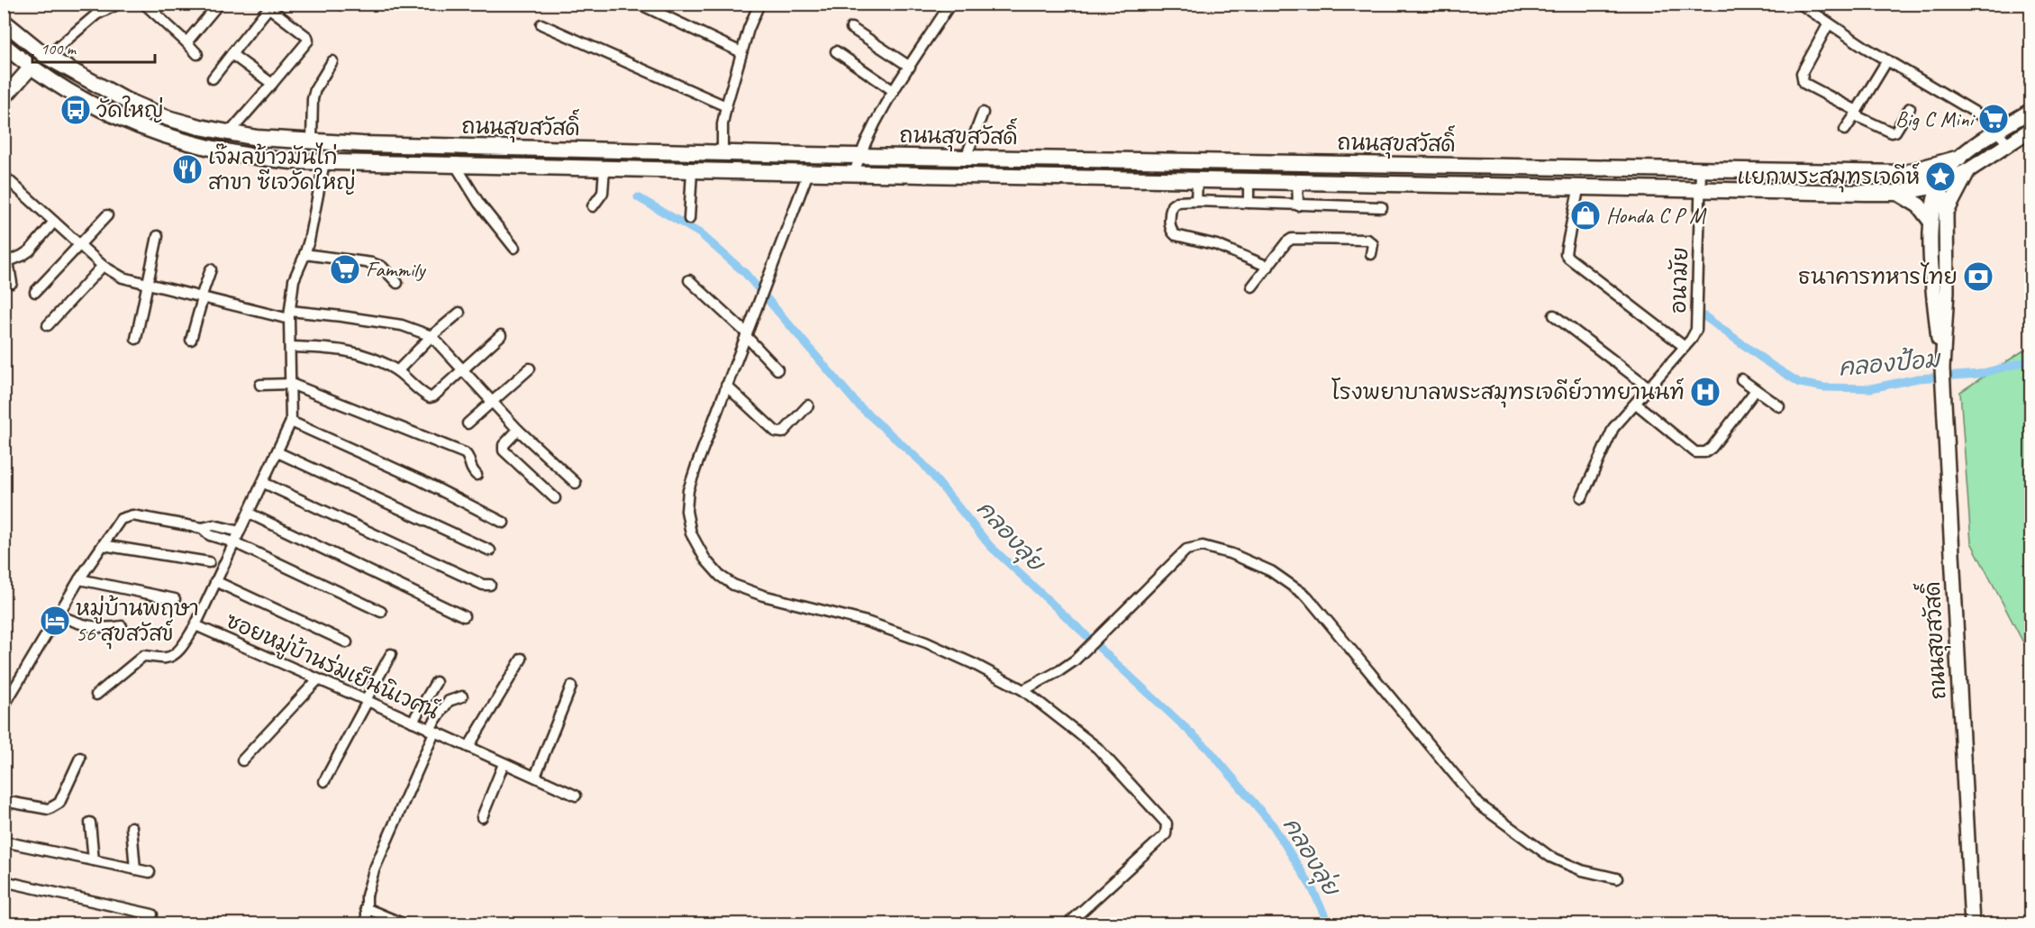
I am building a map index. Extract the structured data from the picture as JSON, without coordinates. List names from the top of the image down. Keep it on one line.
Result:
{"streets":{"main road":["ถนนสุขสวัสดิ์"],"street":["อนามัย","ซอยหมู่บ้านร่มเย็นนิเวศน์"]},"crossings":[["ถนนสุขสวัสดิ์","อนามัย"],["ถนนสุขสวัสดิ์","ซอยหมู่บ้านร่มเย็นนิเวศน์"]],"water":["คลองป้อม","คลองลุ่ย"],"places":{"bus stop":["วัดใหญ่"],"supermarket":["Big C Mini","Fammily"],"restaurant":["เจ๊มลข้าวมันไก่ สาขา ซีเจวัดใหญ่"],"place":["แยกพระสมุทรเจดีห์"],"shop":["Honda C P M"],"bank":["ธนาคารทหารไทย"],"hospital":["โรงพยาบาลพระสมุทรเจดีย์วาทยานนท์"],"hotel":["หมู่บ้านพฤษา 56 สุขสวัสข์"]},"scale_bar":"100 m"}
